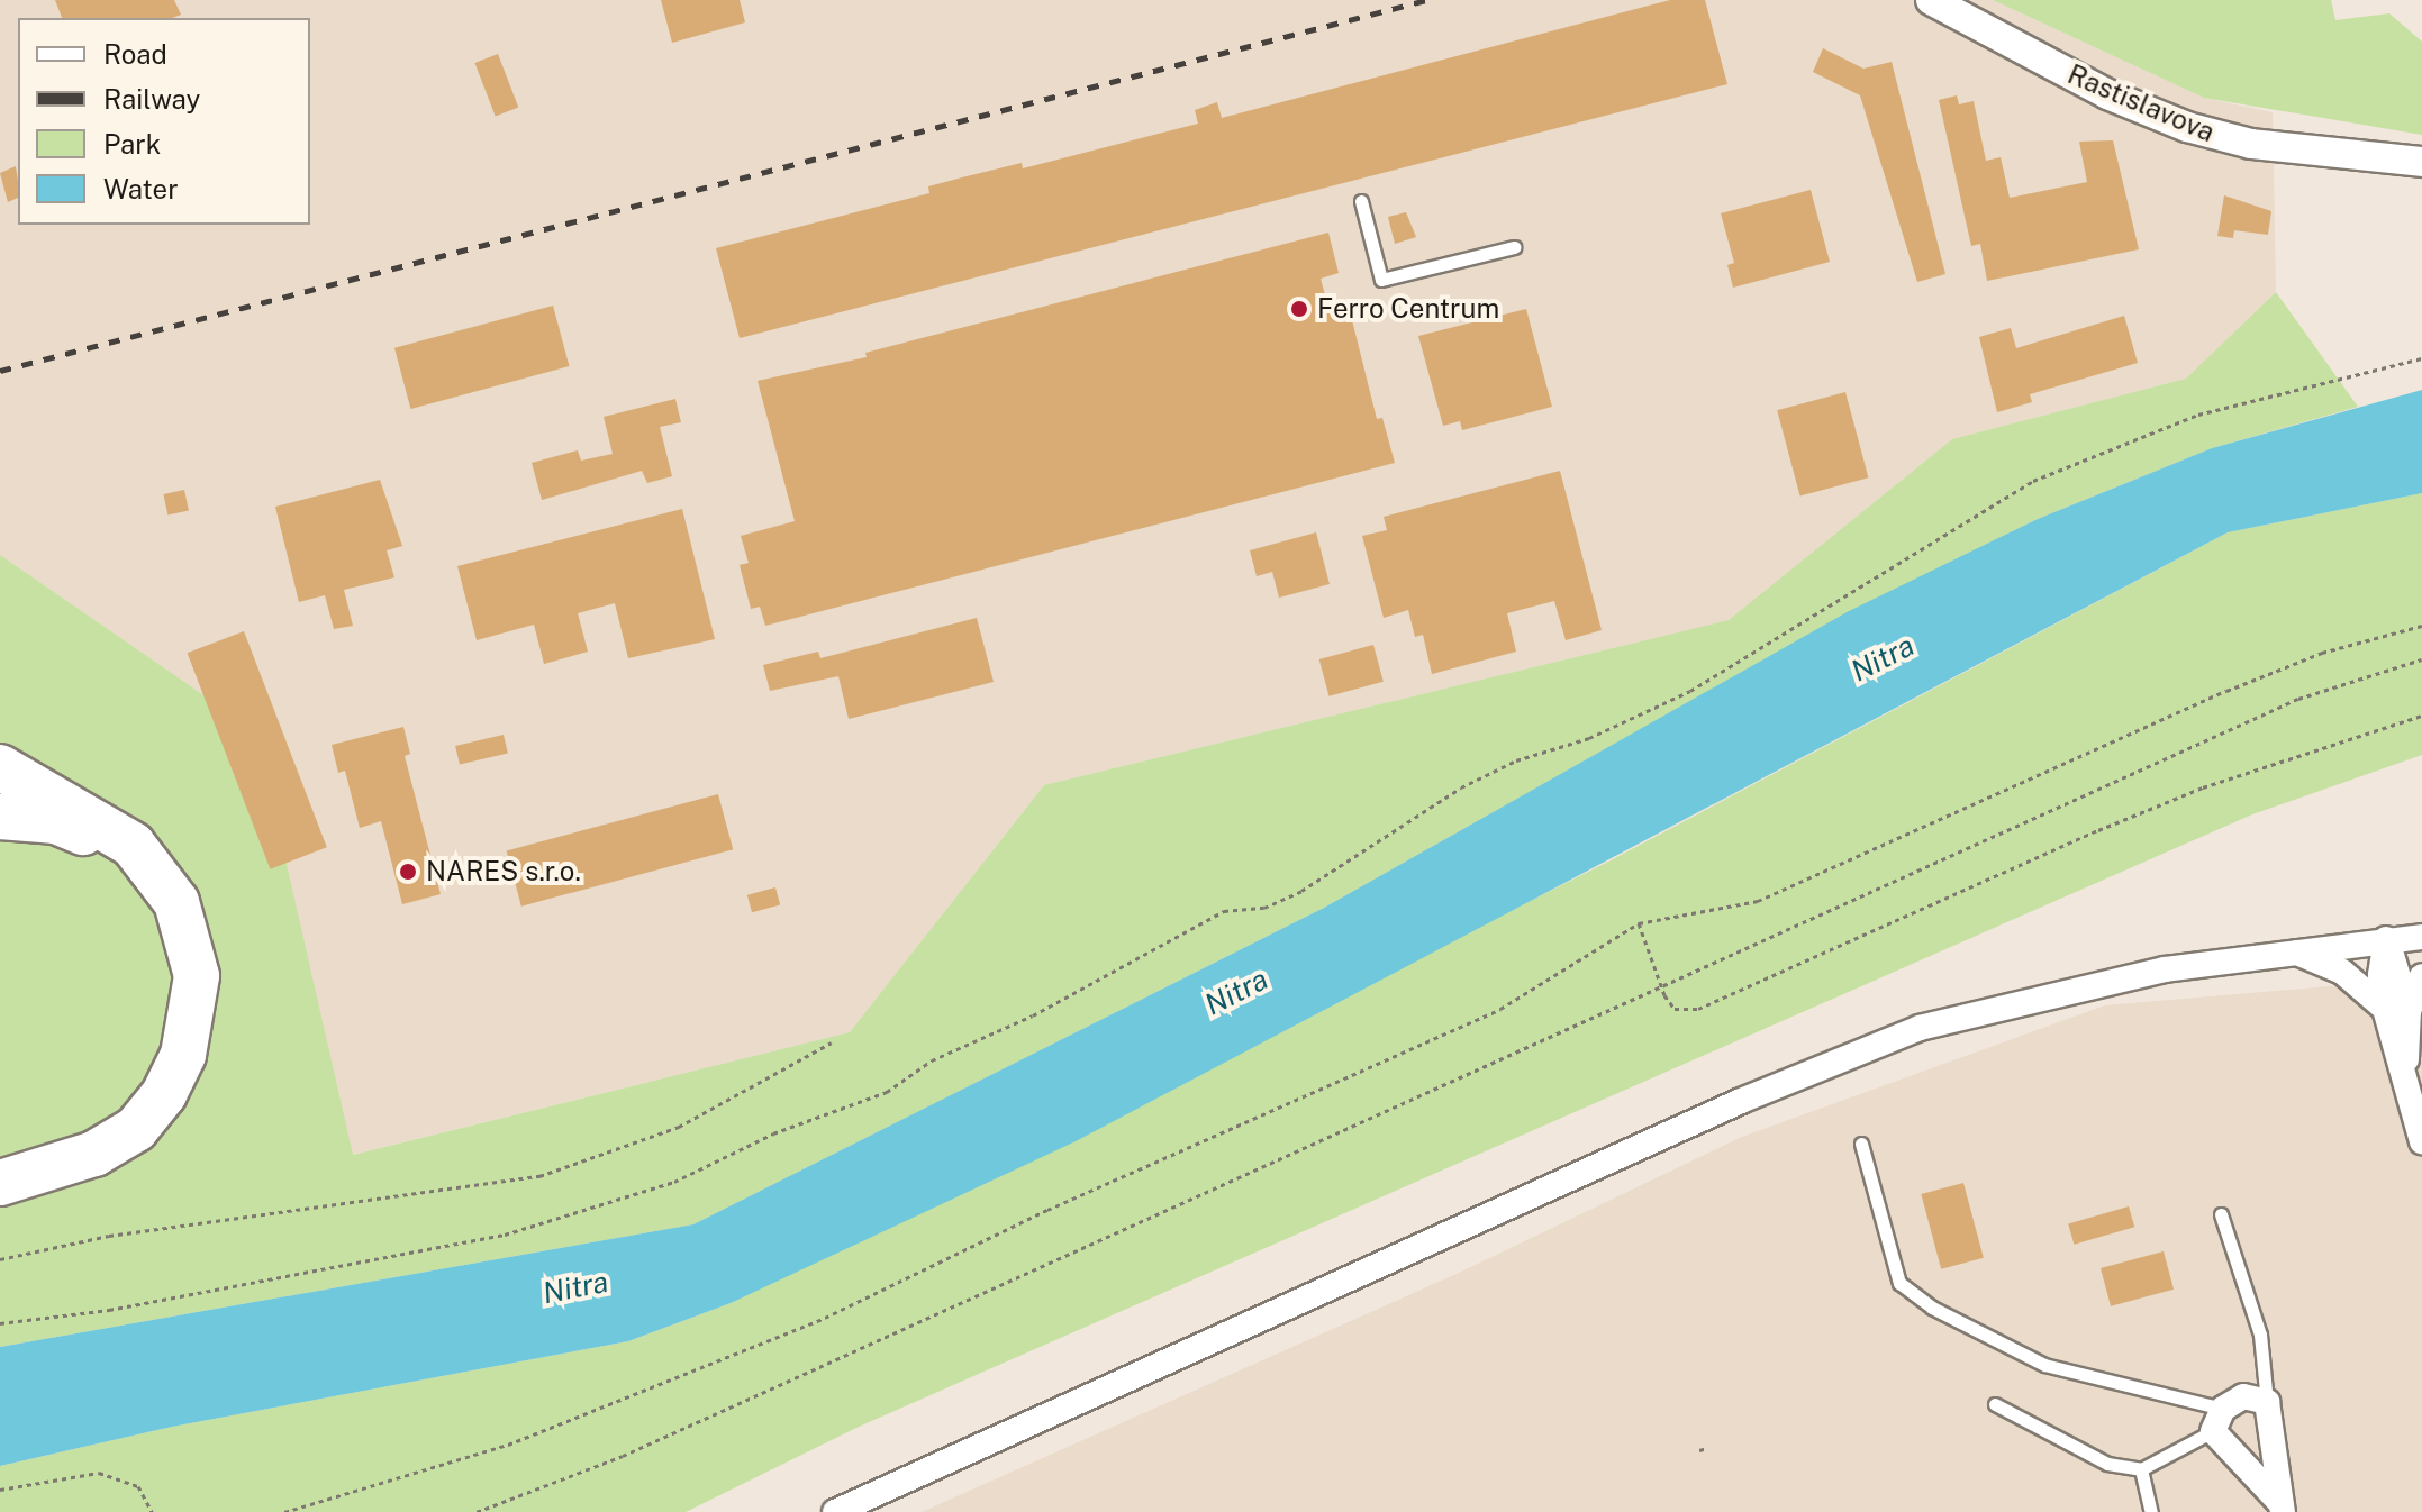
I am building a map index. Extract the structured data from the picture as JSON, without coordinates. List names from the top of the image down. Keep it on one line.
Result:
{"streets":{"street":["Rastislavova"]},"water":["Nitra"],"places":["Ferro Centrum","NARES s.r.o."],"legend":["Road","Railway","Park","Water"]}
